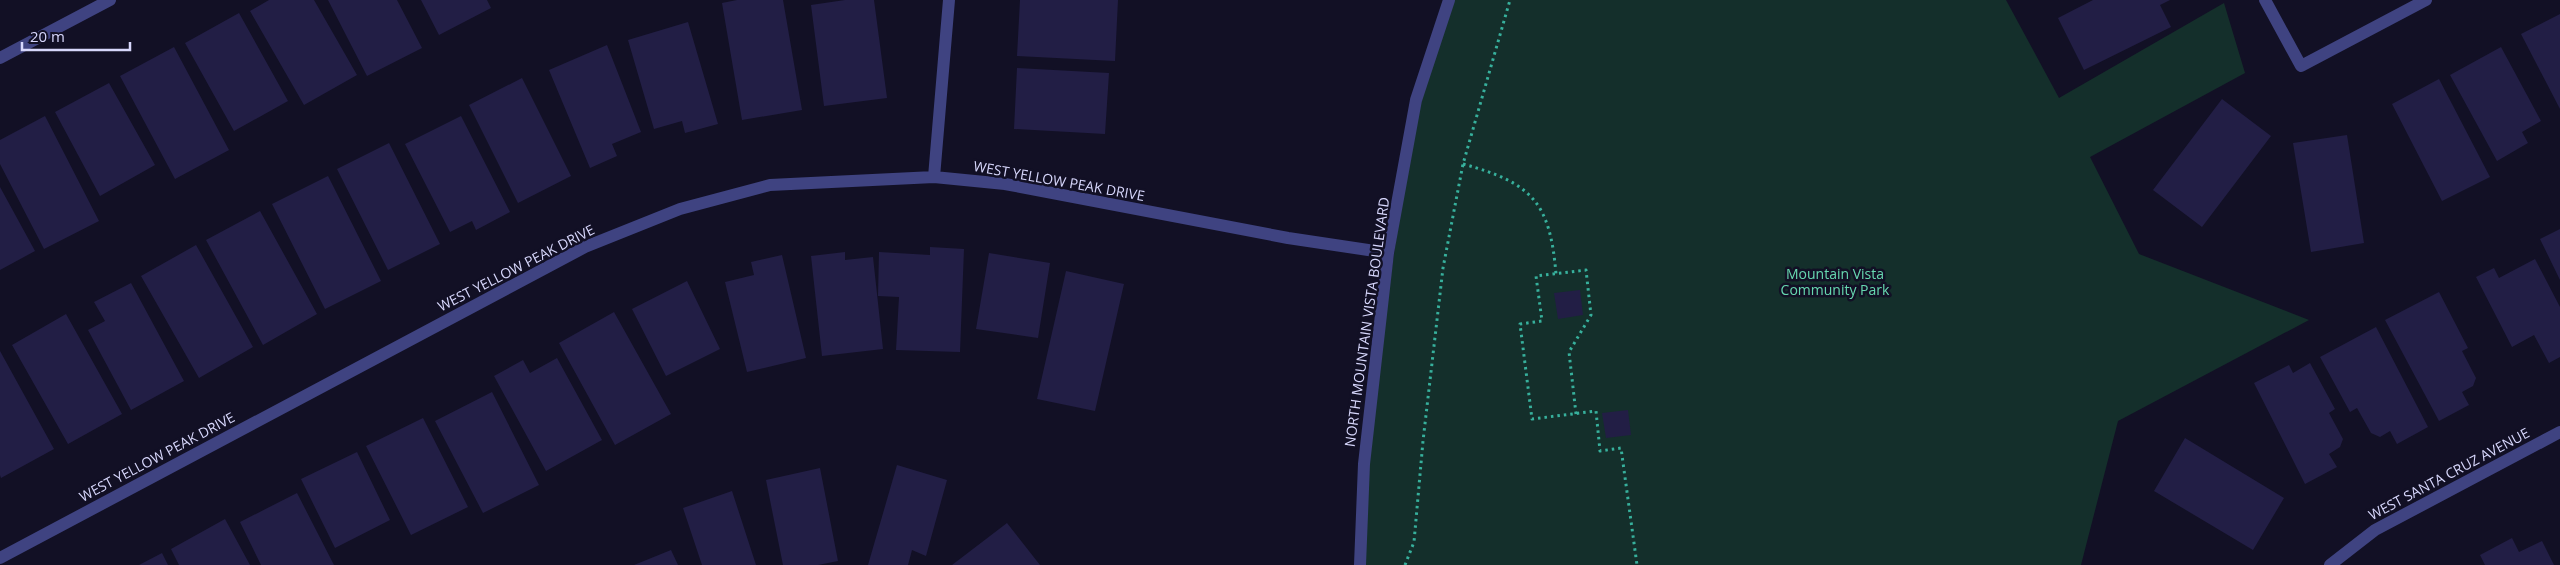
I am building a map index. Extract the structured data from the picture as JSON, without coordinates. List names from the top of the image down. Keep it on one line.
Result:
{"streets":{"street":["WEST YELLOW PEAK DRIVE","NORTH MOUNTAIN VISTA BOULEVARD","WEST SANTA CRUZ AVENUE"]},"crossings":[["WEST YELLOW PEAK DRIVE","NORTH MOUNTAIN VISTA BOULEVARD"]],"parks":["Mountain Vista Community Park"],"scale_bar":"20 m"}
